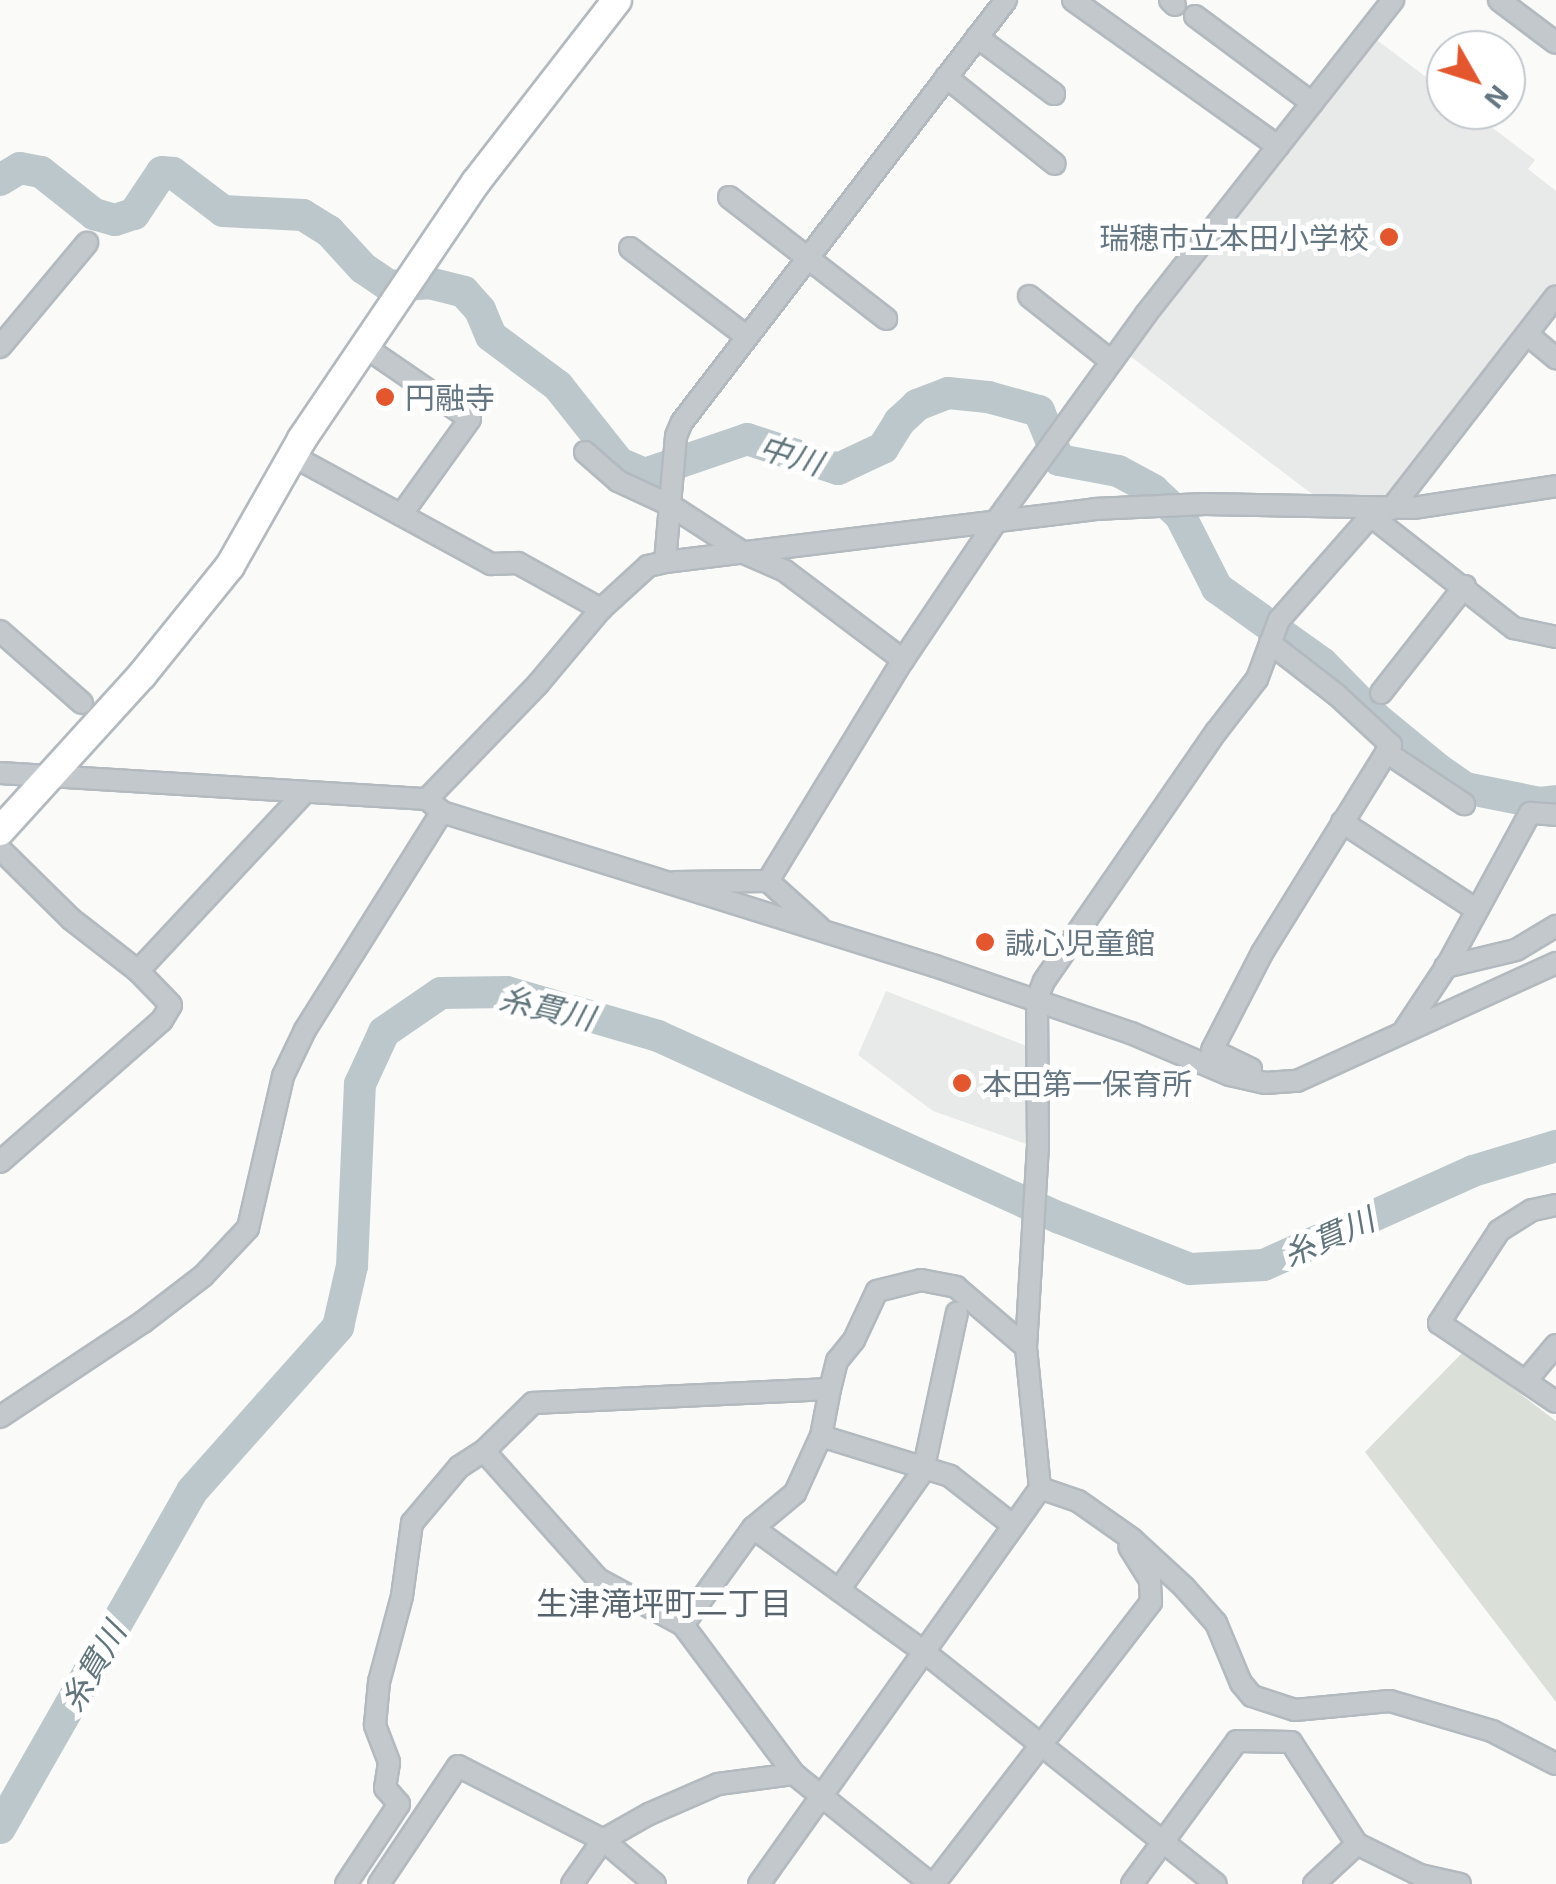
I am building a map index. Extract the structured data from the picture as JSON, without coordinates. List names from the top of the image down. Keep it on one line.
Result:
{"districts":["生津滝坪町二丁目"],"water":["中川","糸貫川"],"places":["瑞穂市立本田小学校","円融寺","誠心児童館","本田第一保育所"],"north":"bottom right"}
